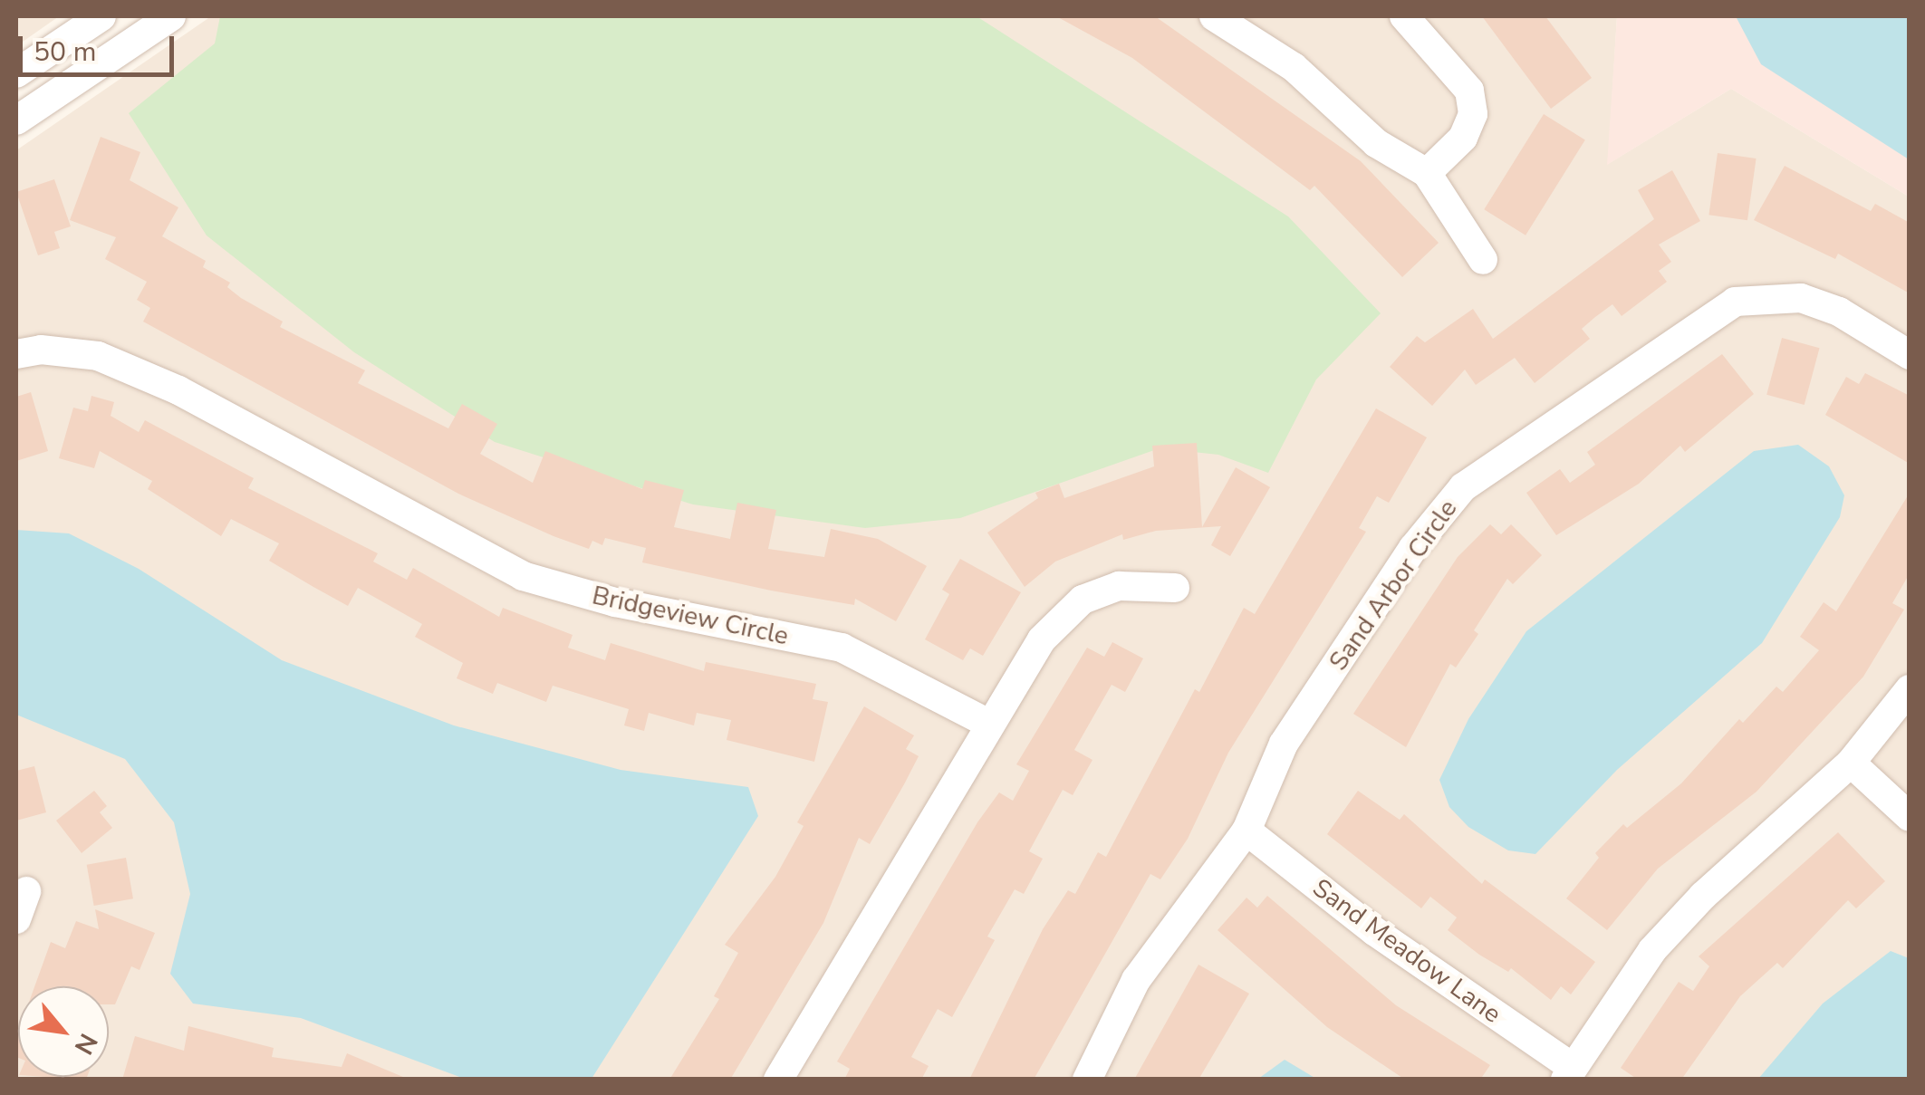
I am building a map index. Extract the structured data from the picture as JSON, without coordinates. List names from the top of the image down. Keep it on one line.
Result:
{"streets":{"street":["Sand Arbor Circle","Bridgeview Circle","Sand Meadow Lane"]},"crossings":[["Sand Arbor Circle","Sand Meadow Lane"]],"scale_bar":"50 m","north":"bottom right"}
